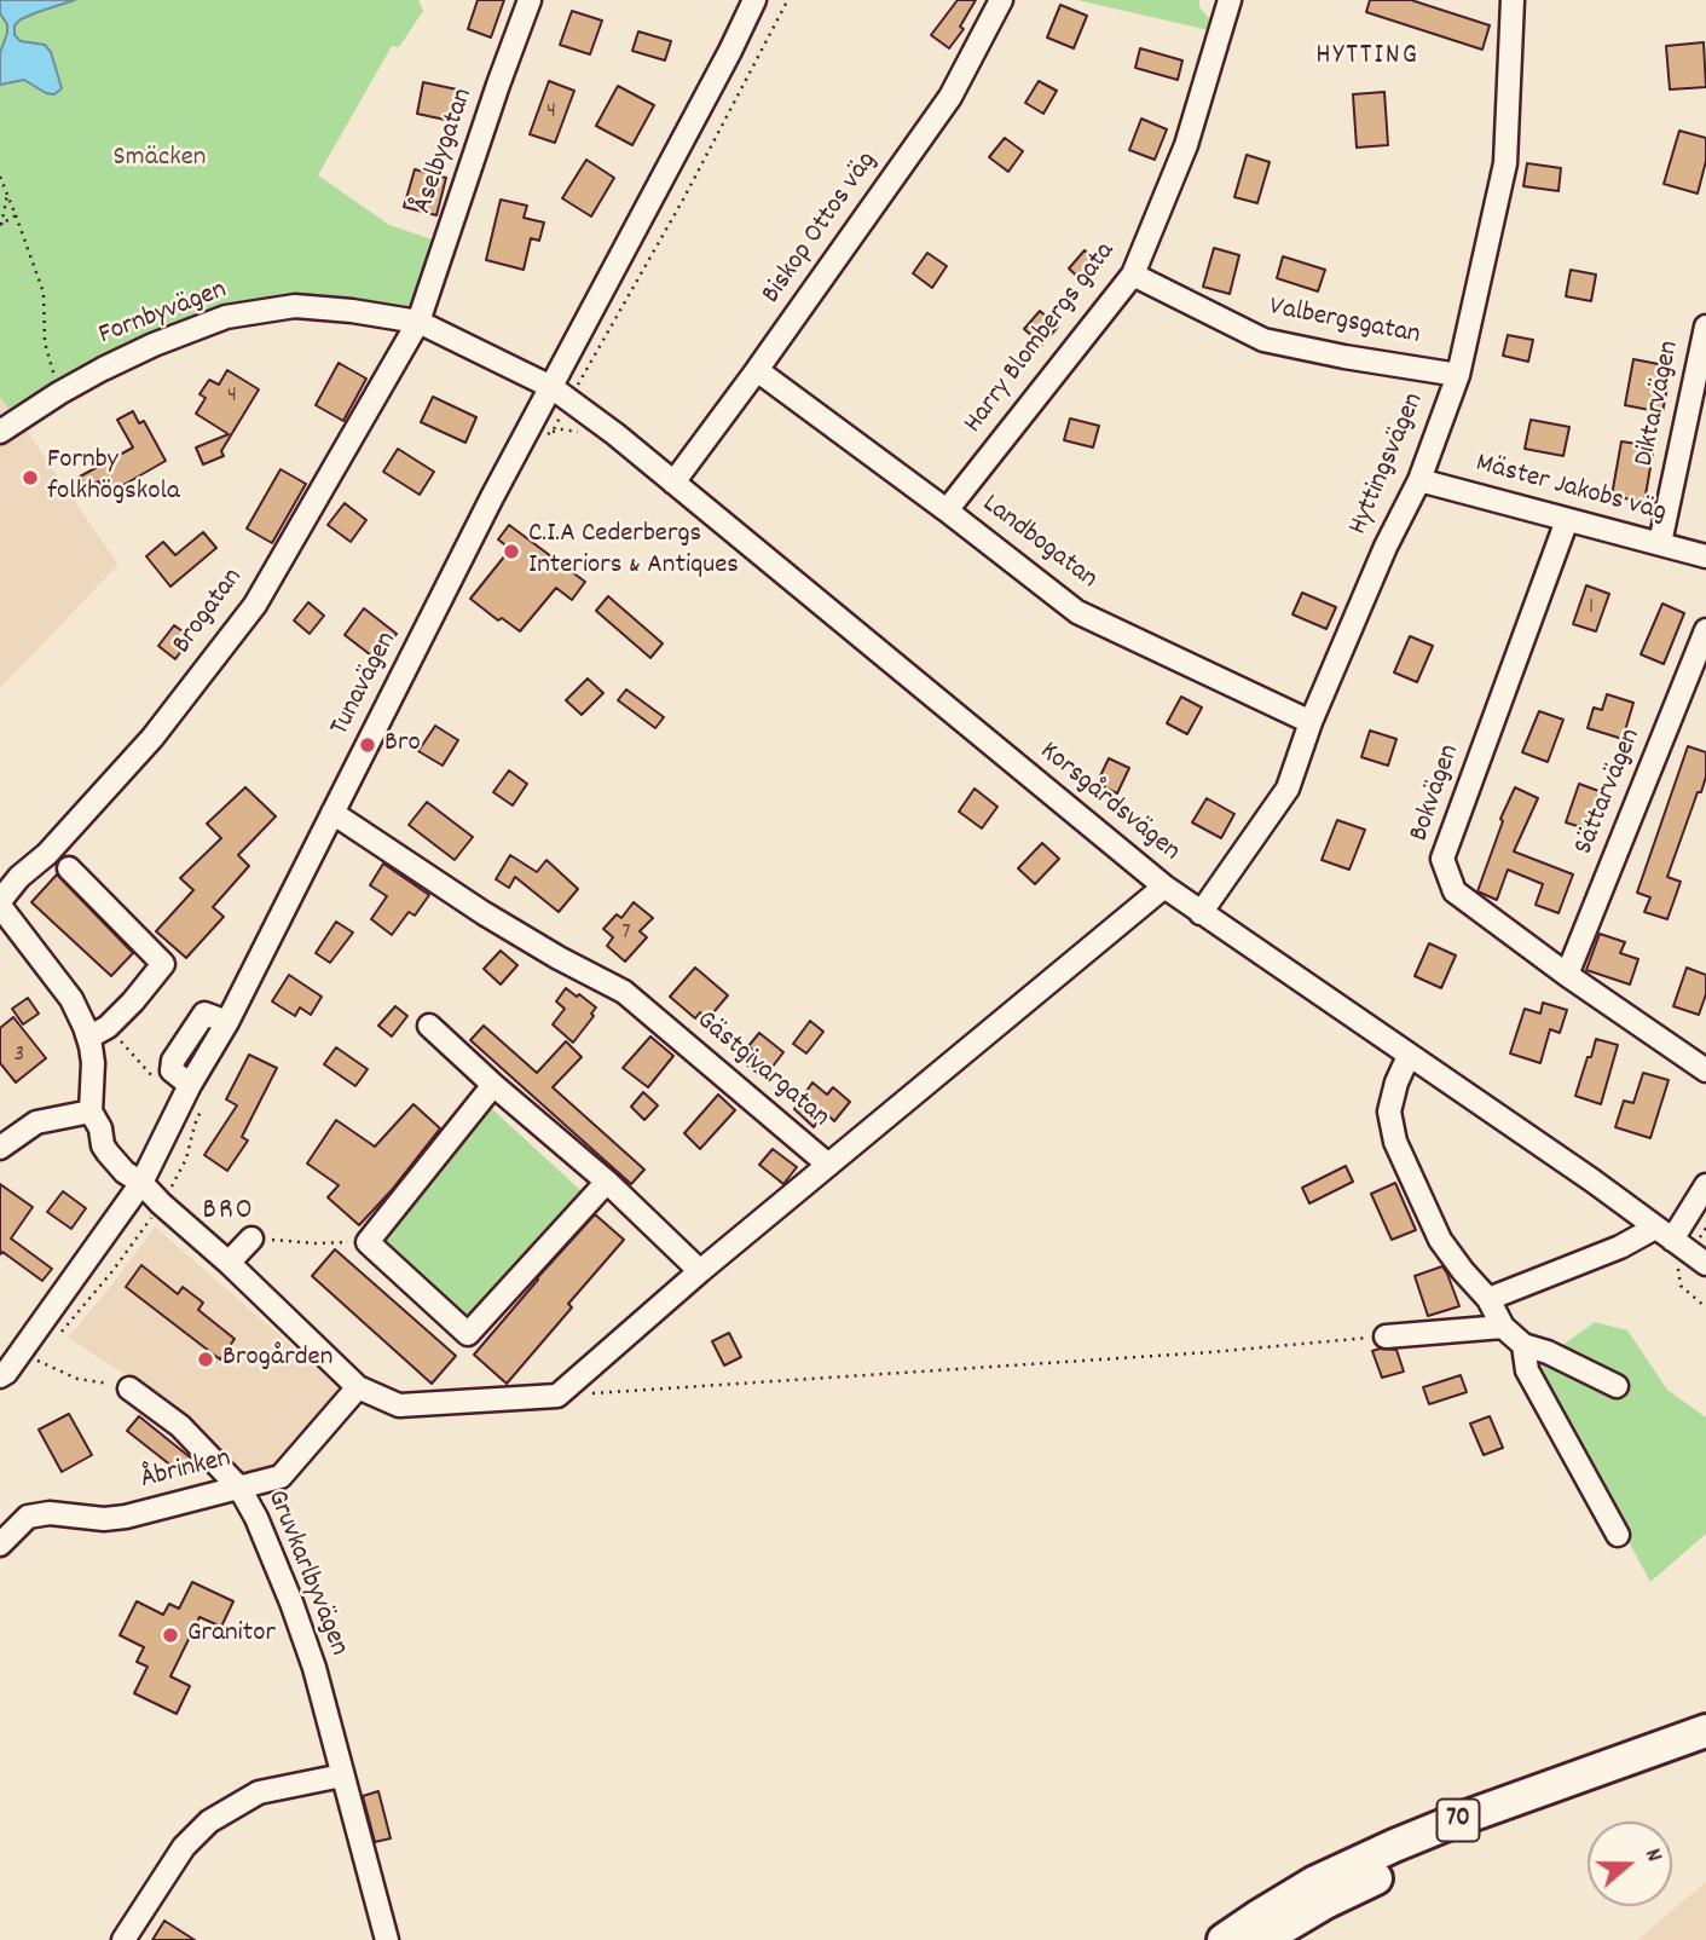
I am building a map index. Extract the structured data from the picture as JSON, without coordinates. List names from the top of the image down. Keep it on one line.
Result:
{"streets":{"highway":["70"],"street":["Åselbygatan","Biskop Ottos väg","Fornbyvägen","Valbergsgatan","Harry Blombergs gata","Diktarvägen","Hyttingsvägen","Mäster Jakobs väg","Landbogatan","Brogatan","Tunavägen","Sättarvägen","Bokvägen","Korsgårdsvägen","Gästgivargatan","Åbrinken","Gruvkarlbyvägen"]},"crossings":[["Åselbygatan","Fornbyvägen"],["Åselbygatan","Brogatan"],["Biskop Ottos väg","Landbogatan"],["Biskop Ottos väg","Korsgårdsvägen"],["Fornbyvägen","Brogatan"],["Fornbyvägen","Tunavägen"],["Fornbyvägen","Korsgårdsvägen"],["Valbergsgatan","Harry Blombergs gata"],["Valbergsgatan","Hyttingsvägen"],["Harry Blombergs gata","Landbogatan"],["Diktarvägen","Mäster Jakobs väg"],["Hyttingsvägen","Mäster Jakobs väg"],["Hyttingsvägen","Landbogatan"],["Hyttingsvägen","Korsgårdsvägen"],["Mäster Jakobs väg","Bokvägen"],["Tunavägen","Korsgårdsvägen"],["Tunavägen","Gästgivargatan"],["Sättarvägen","Bokvägen"],["Korsgårdsvägen","Gästgivargatan"],["Åbrinken","Gruvkarlbyvägen"]],"districts":["HYTTING","BRO"],"parks":["Smäcken"],"places":["Fornby folkhögskola","C.I.A Cederbergs Interiors & Antiques","Bro","Brogården","Granitor"],"house_numbers":["4","4","1","7","3"],"north":"right"}
